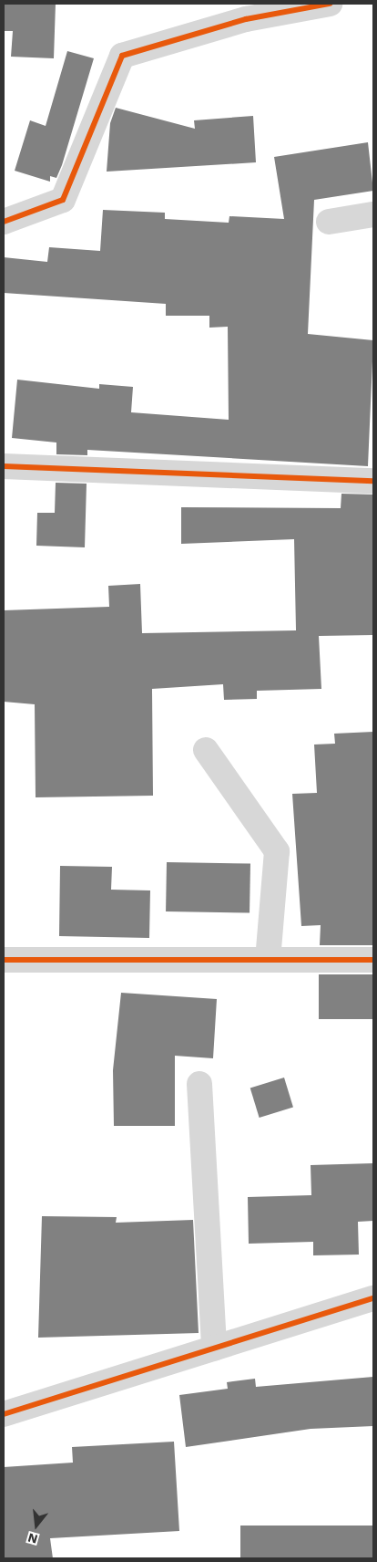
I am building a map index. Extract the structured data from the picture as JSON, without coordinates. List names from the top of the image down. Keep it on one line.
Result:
{"north":"bottom"}
